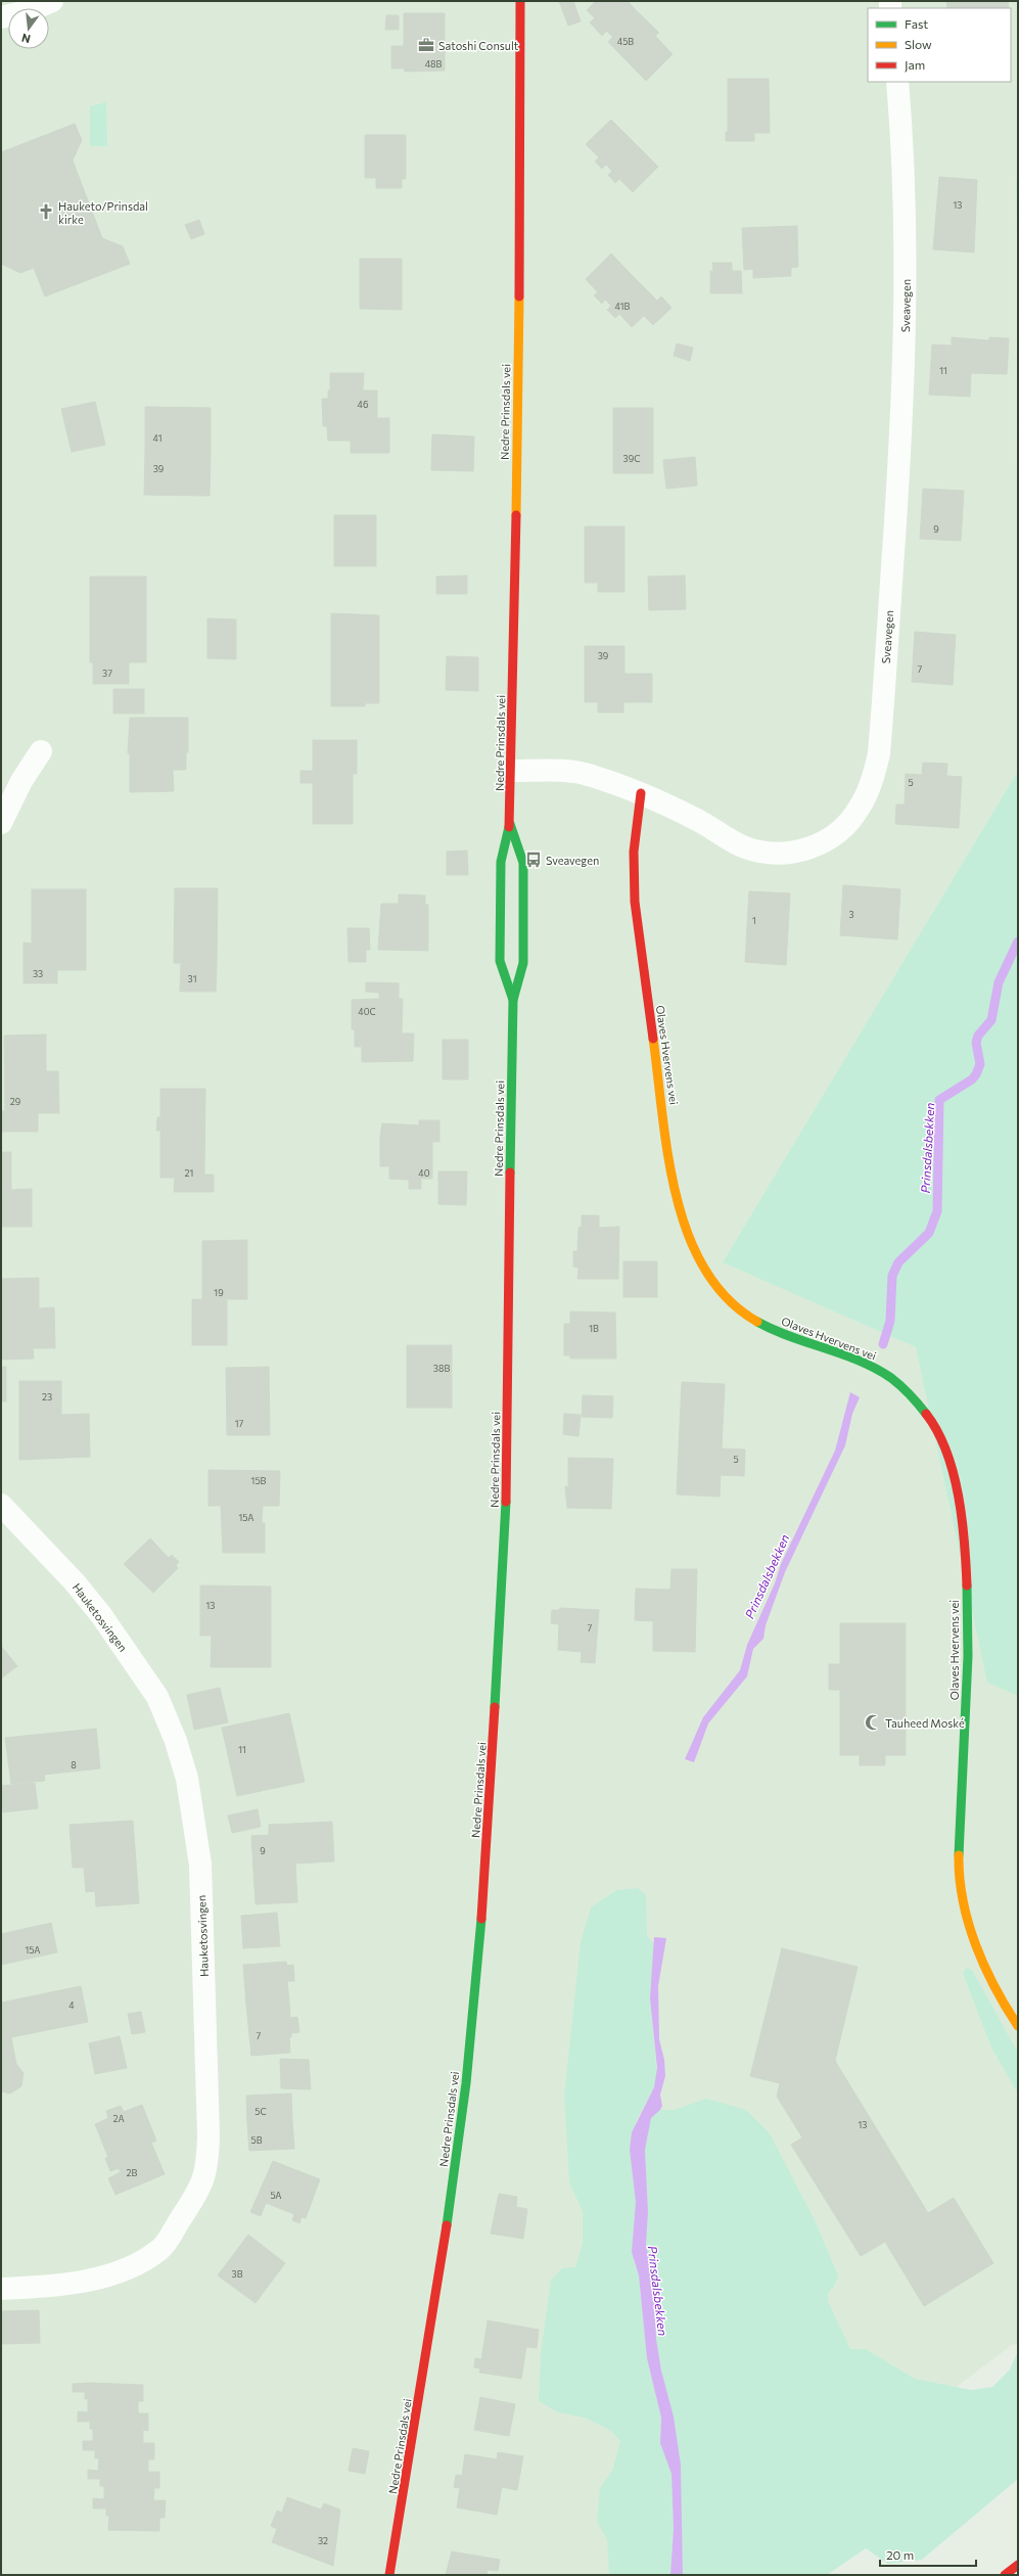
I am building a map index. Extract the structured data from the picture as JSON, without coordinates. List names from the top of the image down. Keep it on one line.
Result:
{"streets":{"main road":["Nedre Prinsdals vei","Olaves Hvervens vei"],"street":["Sveavegen","Hauketosvingen"]},"crossings":[["Sveavegen","Nedre Prinsdals vei"],["Sveavegen","Olaves Hvervens vei"]],"water":["Prinsdalsbekken"],"places":{"office":["Satoshi Consult"],"church":["Hauketo/Prinsdal kirke"],"bus stop":["Sveavegen"],"mosque":["Tauheed Moské"]},"house_numbers":["45B","48B","13","41B","11","46","41","39C","39","9","39","7","37","5","3","1","33","31","40C","29","21","40","19","1B","38B","23","17","5","15B","15A","13","7","11","8","9","15A","4","7","5C","2A","13","5B","2B","5A","3B","32"],"legend":["Fast","Slow","Jam"],"scale_bar":"20 m","north":"bottom"}
